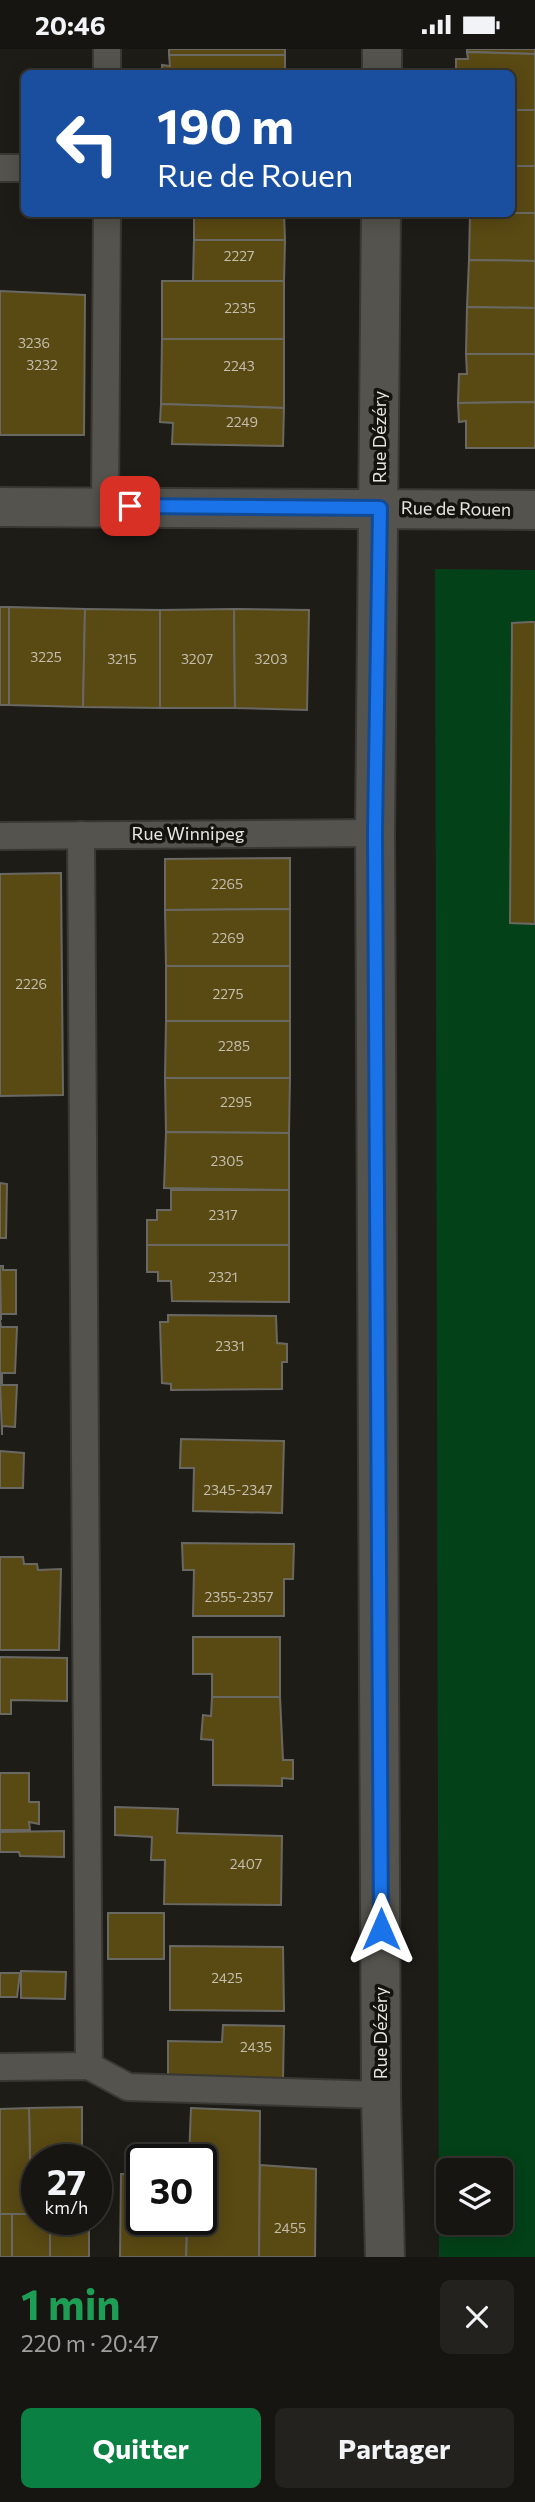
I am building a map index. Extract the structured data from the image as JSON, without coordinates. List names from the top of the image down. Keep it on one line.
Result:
{"streets":{"street":["Rue Dézéry","Rue de Rouen"],"lane":["Rue Winnipeg"]},"crossings":[["Rue Dézéry","Rue de Rouen"],["Rue Dézéry","Rue Winnipeg"]],"house_numbers":["2227","2235","3236","3232","2243","2249","3225","3215","3207","3203","2265","2269","2226","2275","2285","2295","2305","2317","2321","2331","2345-2347","2355-2357","2407","2425","2435","2455"],"page":{"status":"20:46","turn":["190 m","Rue de Rouen"],"speed":"27 km/h","limit":"30","heading":["1 min","220 m · 20:47"],"buttons":["Quitter","Partager"]}}
